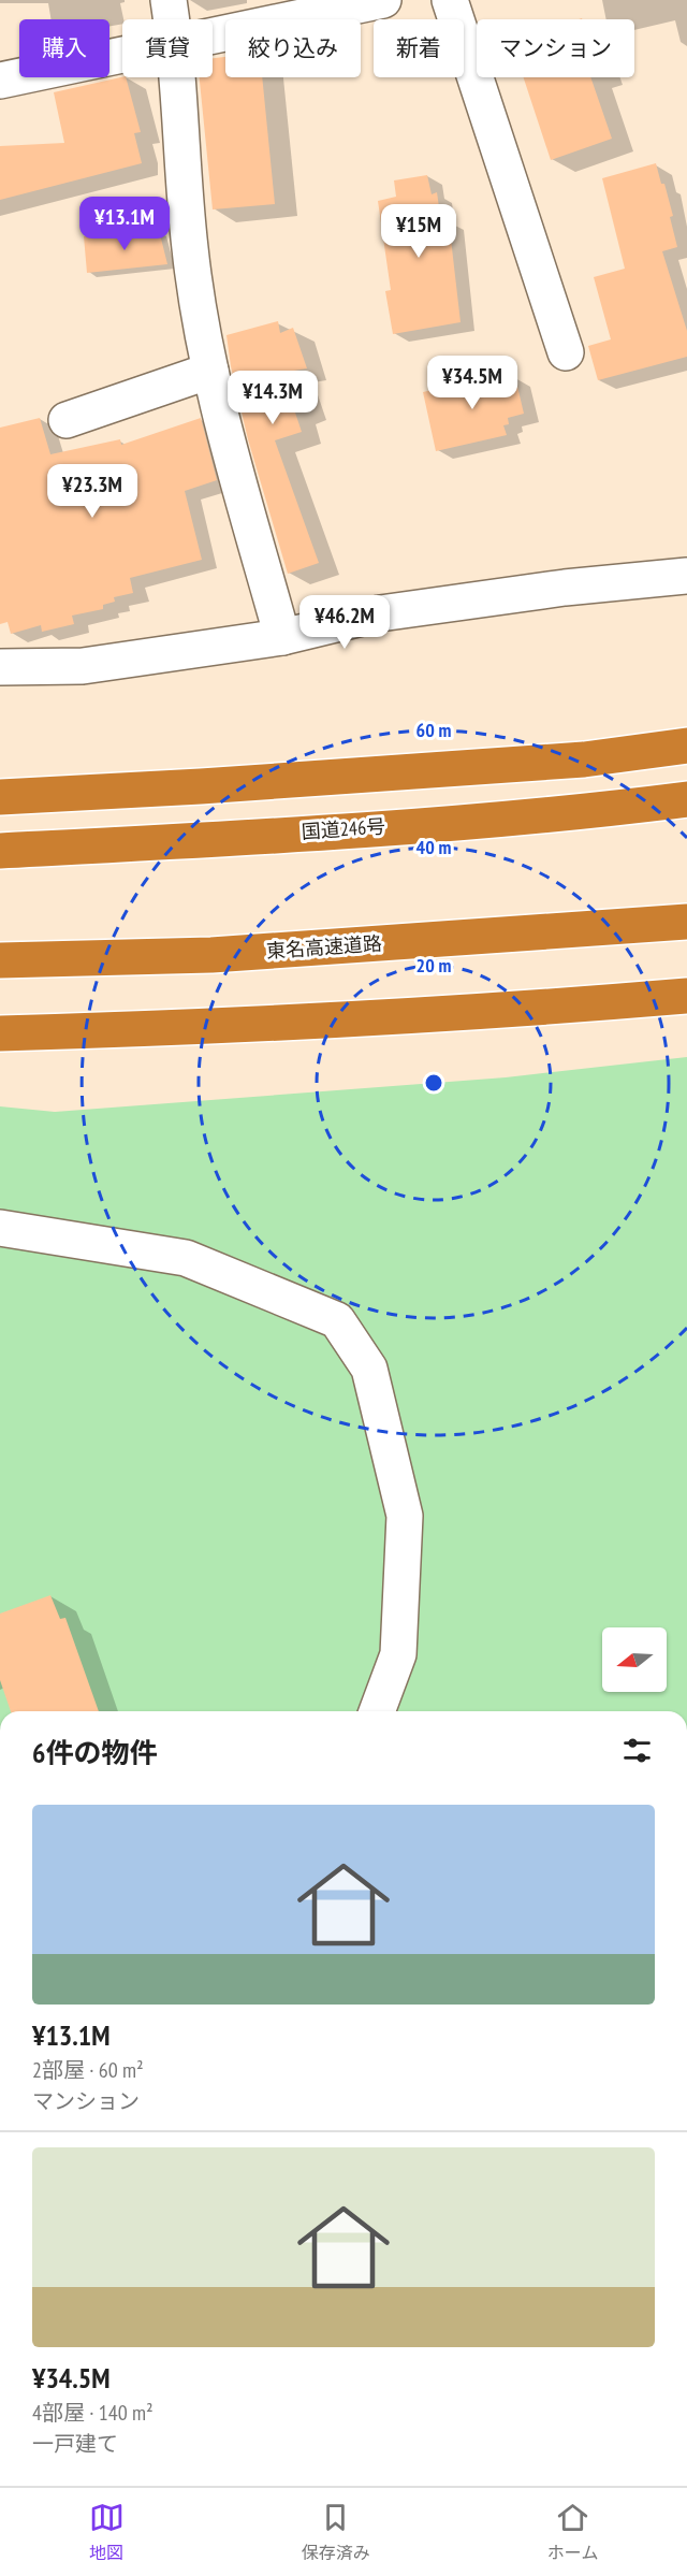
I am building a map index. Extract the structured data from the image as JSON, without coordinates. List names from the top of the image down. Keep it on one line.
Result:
{"streets":{"highway":["国道246号","東名高速道路"]},"north":"left","page":{"chip":["購入","賃貸","絞り込み","新着","マンション"],"price":["¥13.1M","¥15M","¥34.5M","¥14.3M","¥23.3M","¥46.2M"],"heading":"6件の物件","list":[{"name":"¥13.1M","note":"2部屋 · 60 m² · マンション"},{"name":"¥34.5M","note":"4部屋 · 140 m² · 一戸建て"}],"tabs":["地図","保存済み","ホーム"]},"rings":["60 m","40 m","20 m"]}
